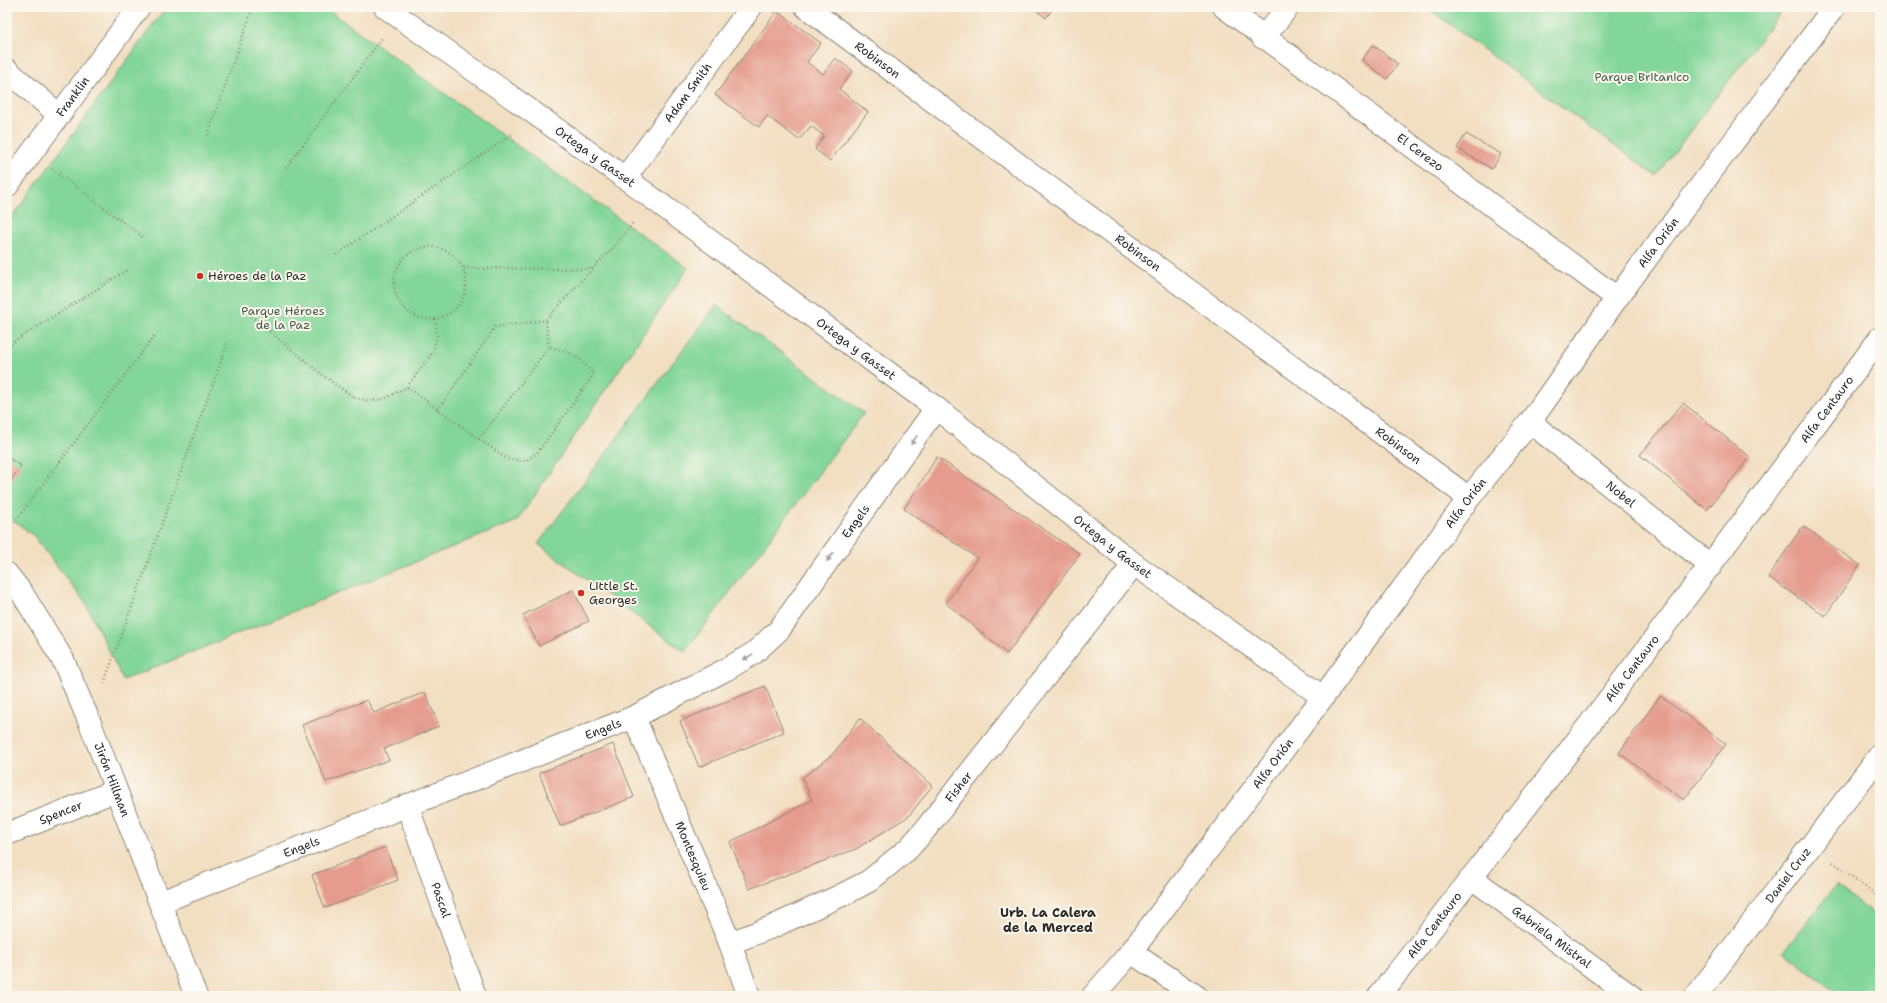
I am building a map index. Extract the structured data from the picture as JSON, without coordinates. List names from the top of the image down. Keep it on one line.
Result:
{"streets":{"street":["Robinson","Adam Smith","Franklin","El Cerezo","Ortega y Gasset","Alfa Orión","Alfa Centauro","Nobel","Engels","Jirón Hillman","Fisher","Spencer","Montesquieu","Daniel Cruz","Pascal","Gabriela Mistral"]},"crossings":[["Robinson","Alfa Orión"],["Adam Smith","Ortega y Gasset"],["El Cerezo","Alfa Orión"],["Ortega y Gasset","Alfa Orión"],["Ortega y Gasset","Engels"],["Ortega y Gasset","Fisher"],["Alfa Orión","Nobel"],["Alfa Centauro","Nobel"],["Alfa Centauro","Gabriela Mistral"],["Engels","Jirón Hillman"],["Engels","Montesquieu"],["Engels","Pascal"],["Jirón Hillman","Spencer"],["Fisher","Montesquieu"]],"one_way":["Engels"],"districts":["Urb. La Calera de la Merced"],"parks":["Parque Britanico","Parque Héroes de la Paz"],"places":["Héroes de la Paz","Little St. Georges"]}
